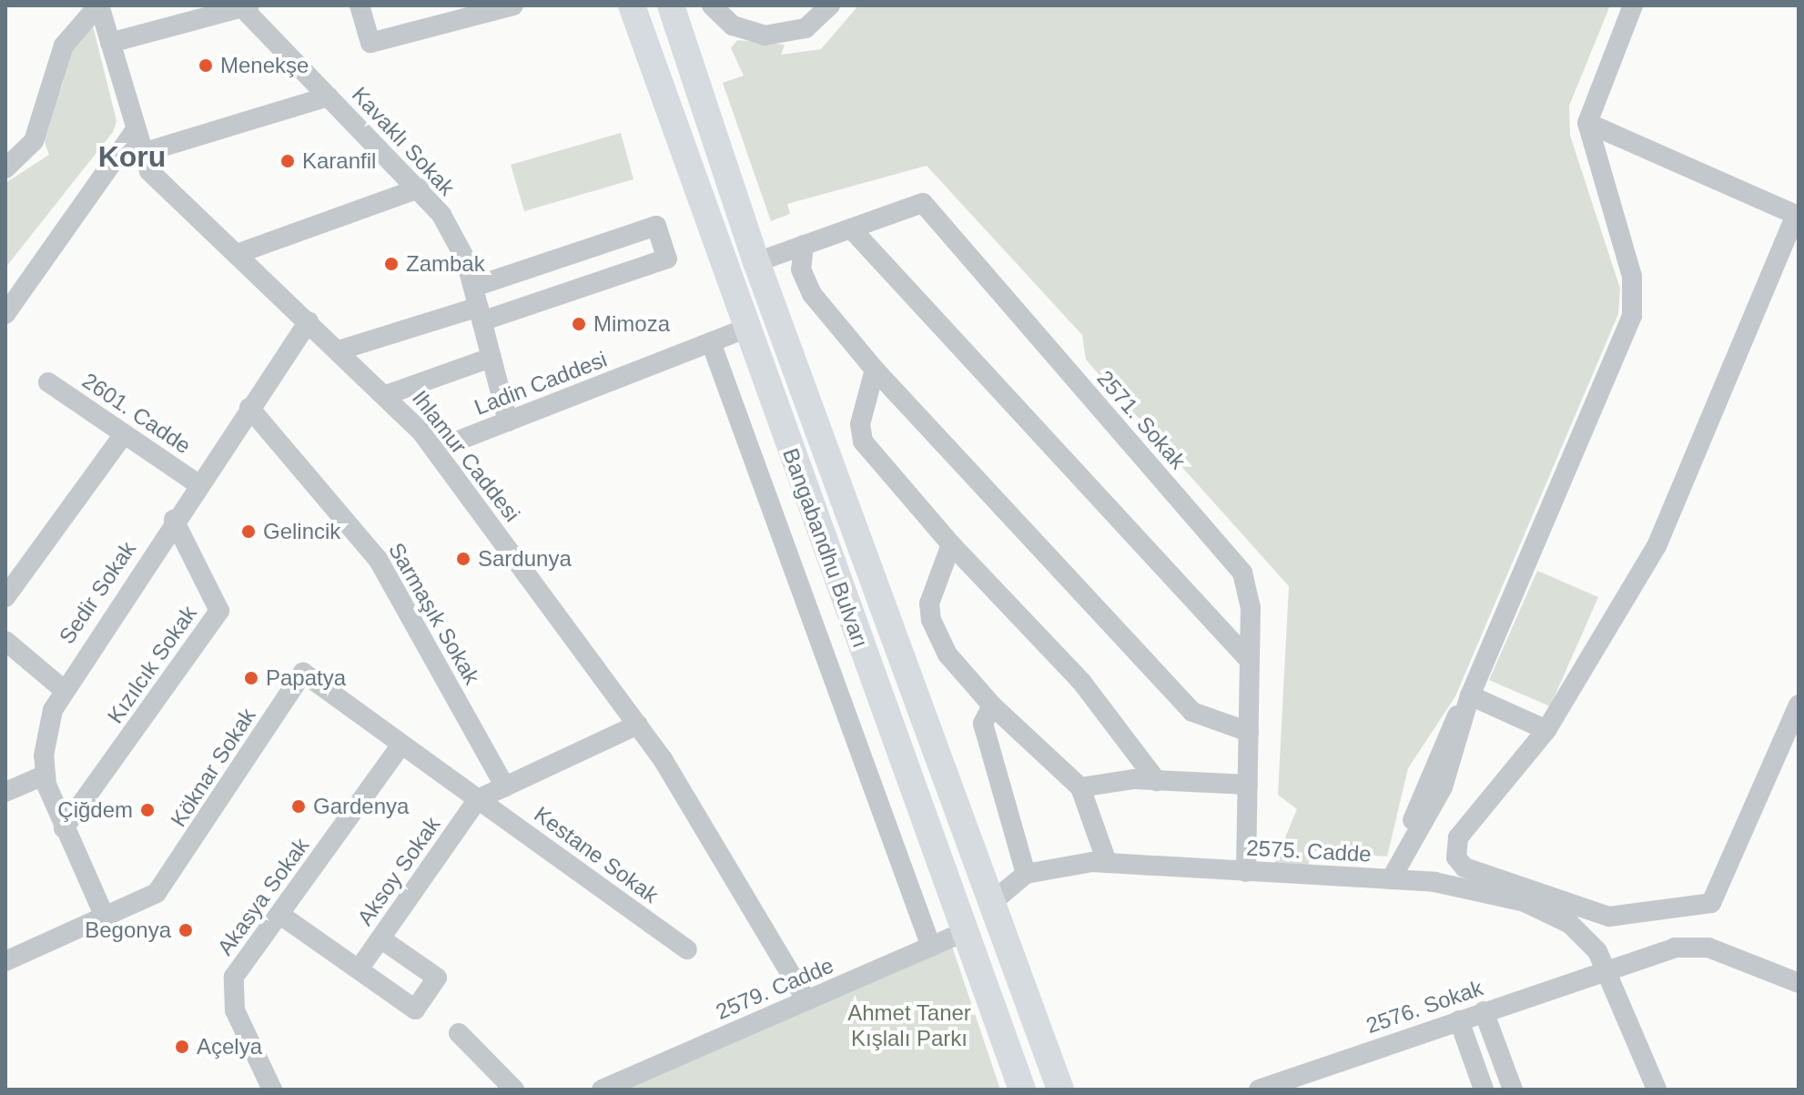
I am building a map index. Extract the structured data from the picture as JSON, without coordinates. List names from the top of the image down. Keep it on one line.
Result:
{"streets":{"main road":["Bangabandhu Bulvarı"],"street":["Kavaklı Sokak","Ladin Caddesi","2601. Cadde","2571. Sokak","Ihlamur Caddesi","Sedir Sokak","Sarmaşık Sokak","Kızılcık Sokak","Köknar Sokak","2575. Cadde","Kestane Sokak","Aksoy Sokak","Akasya Sokak","2579. Cadde","2576. Sokak"]},"crossings":[["Kavaklı Sokak","Ladin Caddesi"],["Ladin Caddesi","Ihlamur Caddesi"],["Ladin Caddesi","Bangabandhu Bulvarı"],["2601. Cadde","Sedir Sokak"],["2571. Sokak","Bangabandhu Bulvarı"],["2571. Sokak","2575. Cadde"],["Ihlamur Caddesi","Sedir Sokak"],["Ihlamur Caddesi","2579. Cadde"],["Bangabandhu Bulvarı","2579. Cadde"],["Sedir Sokak","Sarmaşık Sokak"],["Sedir Sokak","Kızılcık Sokak"],["Sedir Sokak","Köknar Sokak"],["Köknar Sokak","Kestane Sokak"],["Köknar Sokak","Aksoy Sokak"],["Köknar Sokak","Akasya Sokak"],["2575. Cadde","2576. Sokak"],["Kestane Sokak","Aksoy Sokak"]],"districts":["Koru"],"parks":["Ahmet Taner Kışlalı Parkı"],"places":["Menekşe","Karanfil","Zambak","Mimoza","Gelincik","Sardunya","Papatya","Gardenya","Çiğdem","Begonya","Açelya"]}
